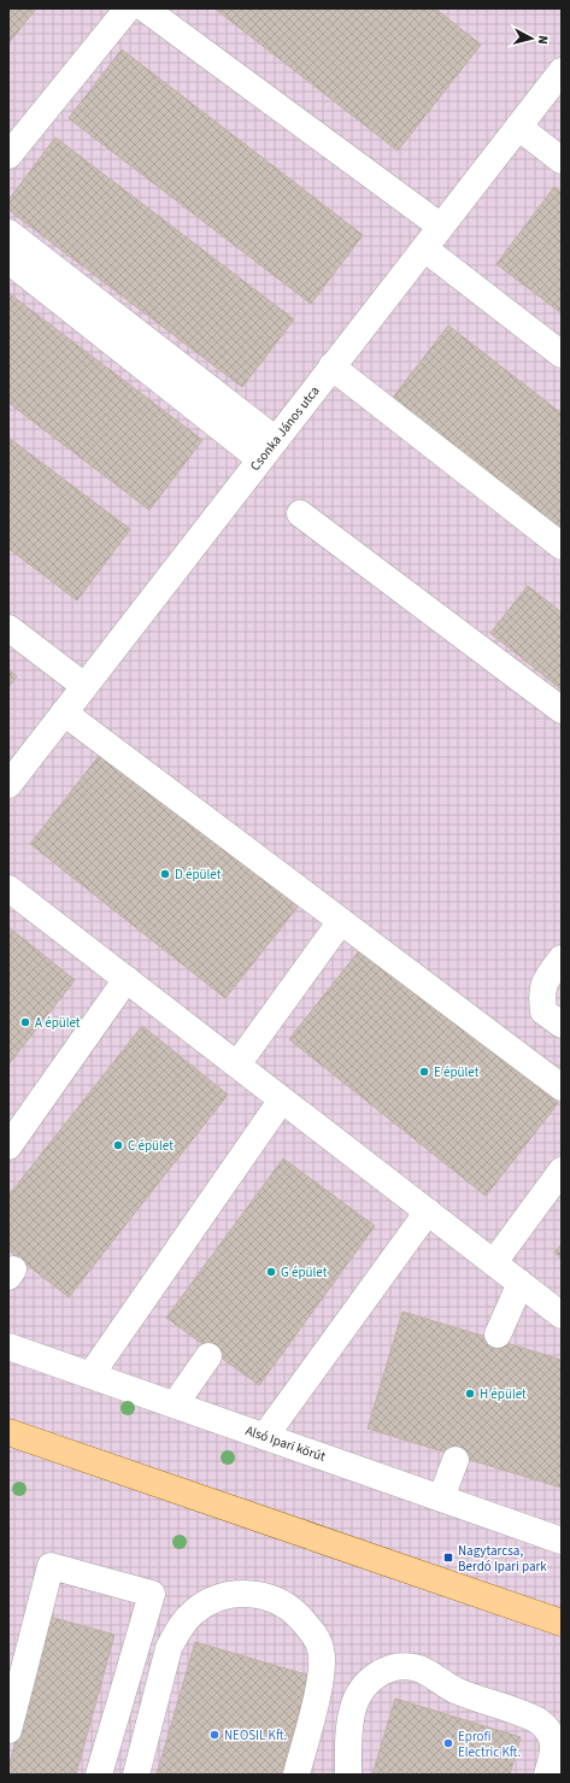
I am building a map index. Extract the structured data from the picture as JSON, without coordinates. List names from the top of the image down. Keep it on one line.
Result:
{"streets":{"street":["Csonka János utca","Alsó Ipari körút"]},"places":{"other":["D épület","A épület","E épület","C épület","G épület","H épület","NEOSIL Kft.","Eprofi Electric Kft."],"transit":["Nagytarcsa, Berdó Ipari park"]},"north":"right"}
